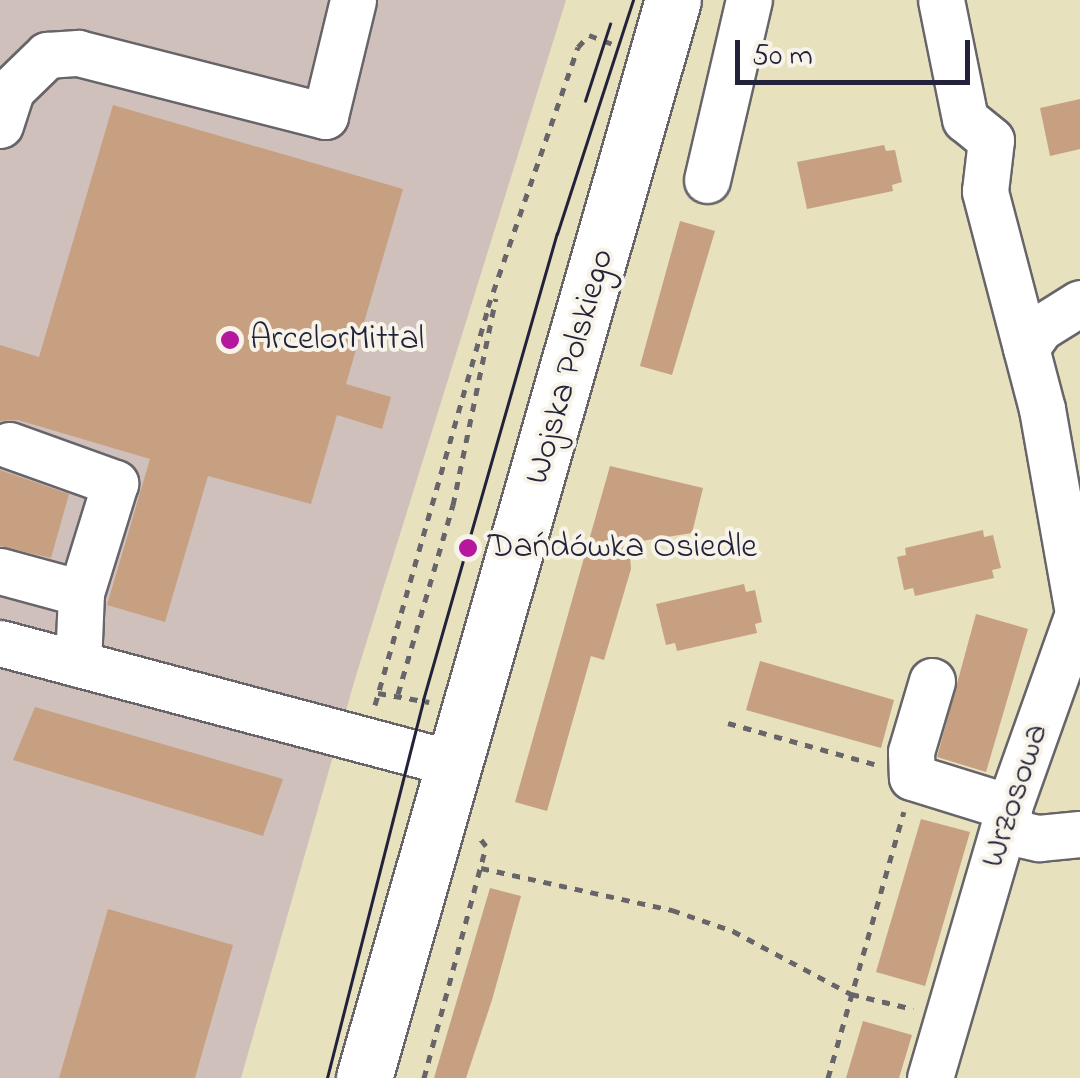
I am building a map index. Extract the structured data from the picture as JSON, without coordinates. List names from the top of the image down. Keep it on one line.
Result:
{"streets":{"main road":["Wojska Polskiego"],"street":["Wrzosowa"]},"places":["ArcelorMittal","Dańdówka Osiedle"],"scale_bar":"50 m"}
